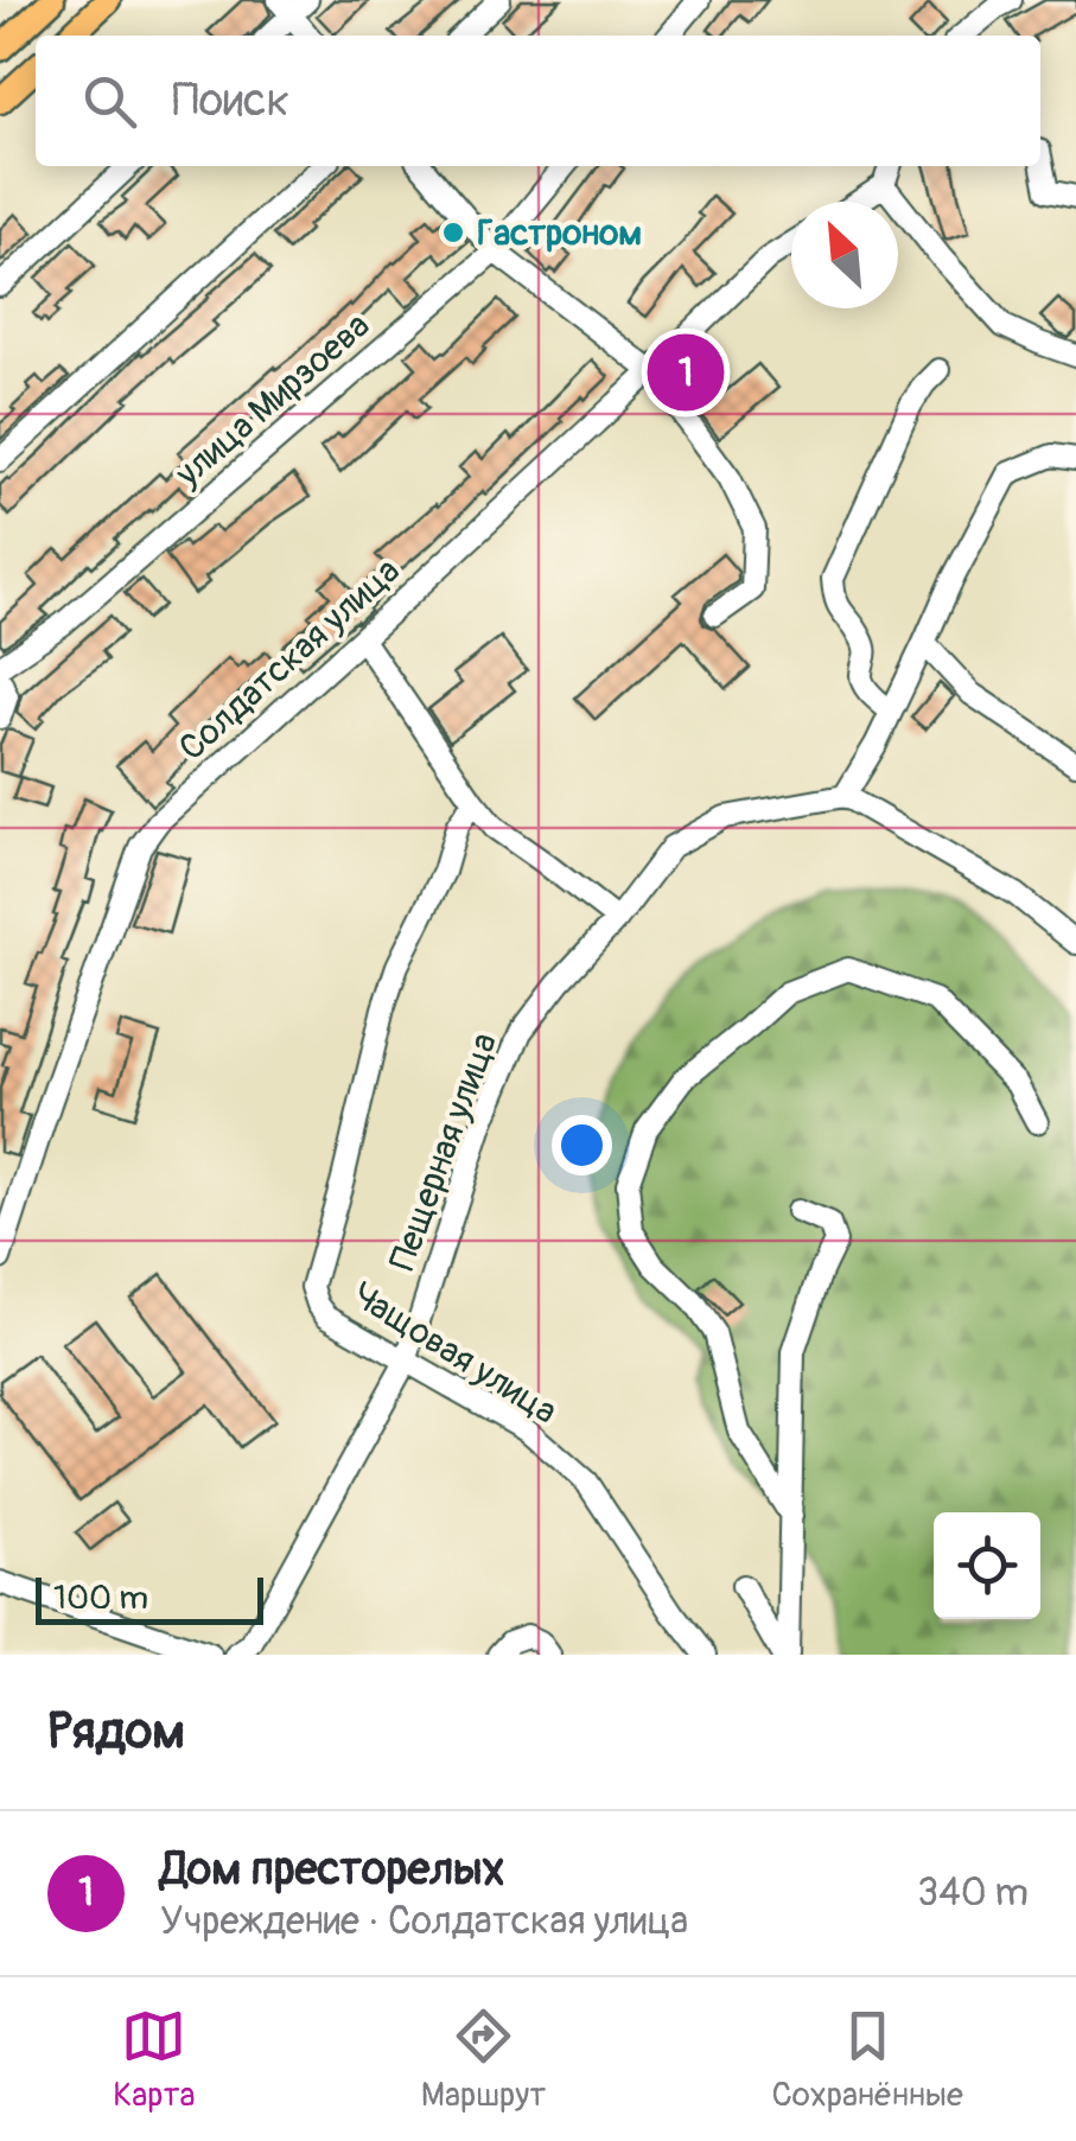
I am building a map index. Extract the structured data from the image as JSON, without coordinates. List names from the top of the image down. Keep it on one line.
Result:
{"streets":{"street":["улица Мирзоева","Солдатская улица","Пещерная улица","Чащовая улица"]},"crossings":[["Пещерная улица","Чащовая улица"]],"places":["Гастроном"],"scale_bar":"100 m","north":"top left","page":{"search":"Поиск","pins":"1","scale":"100 m","heading":"Рядом","list":[{"mark":"1","name":"Дом престорелых","note":"Учреждение · Солдатская улица","value":"340 m"}],"nav":["Карта","Маршрут","Сохранённые"]}}
